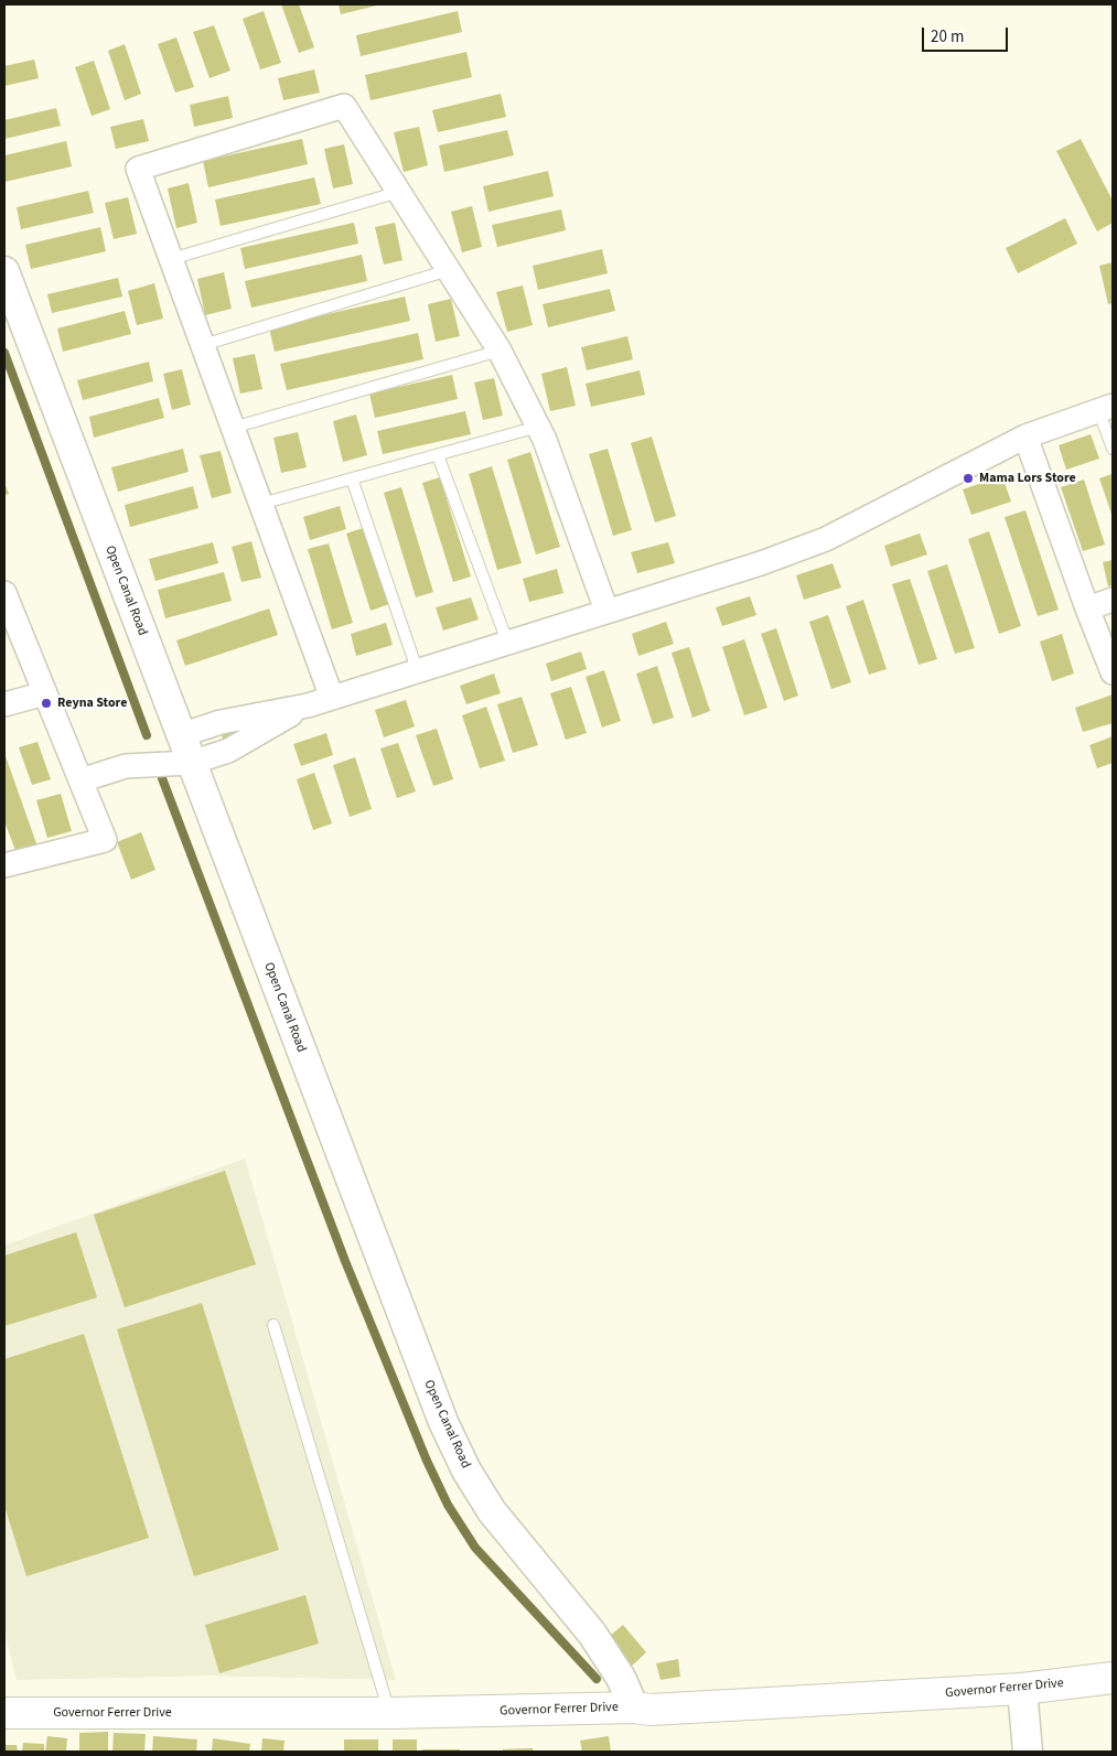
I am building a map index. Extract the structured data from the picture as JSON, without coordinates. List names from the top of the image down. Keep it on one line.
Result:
{"streets":{"main road":["Governor Ferrer Drive"],"street":["Open Canal Road"]},"crossings":[["Open Canal Road","Governor Ferrer Drive"]],"places":["Mama Lors Store","Reyna Store"],"scale_bar":"20 m"}
